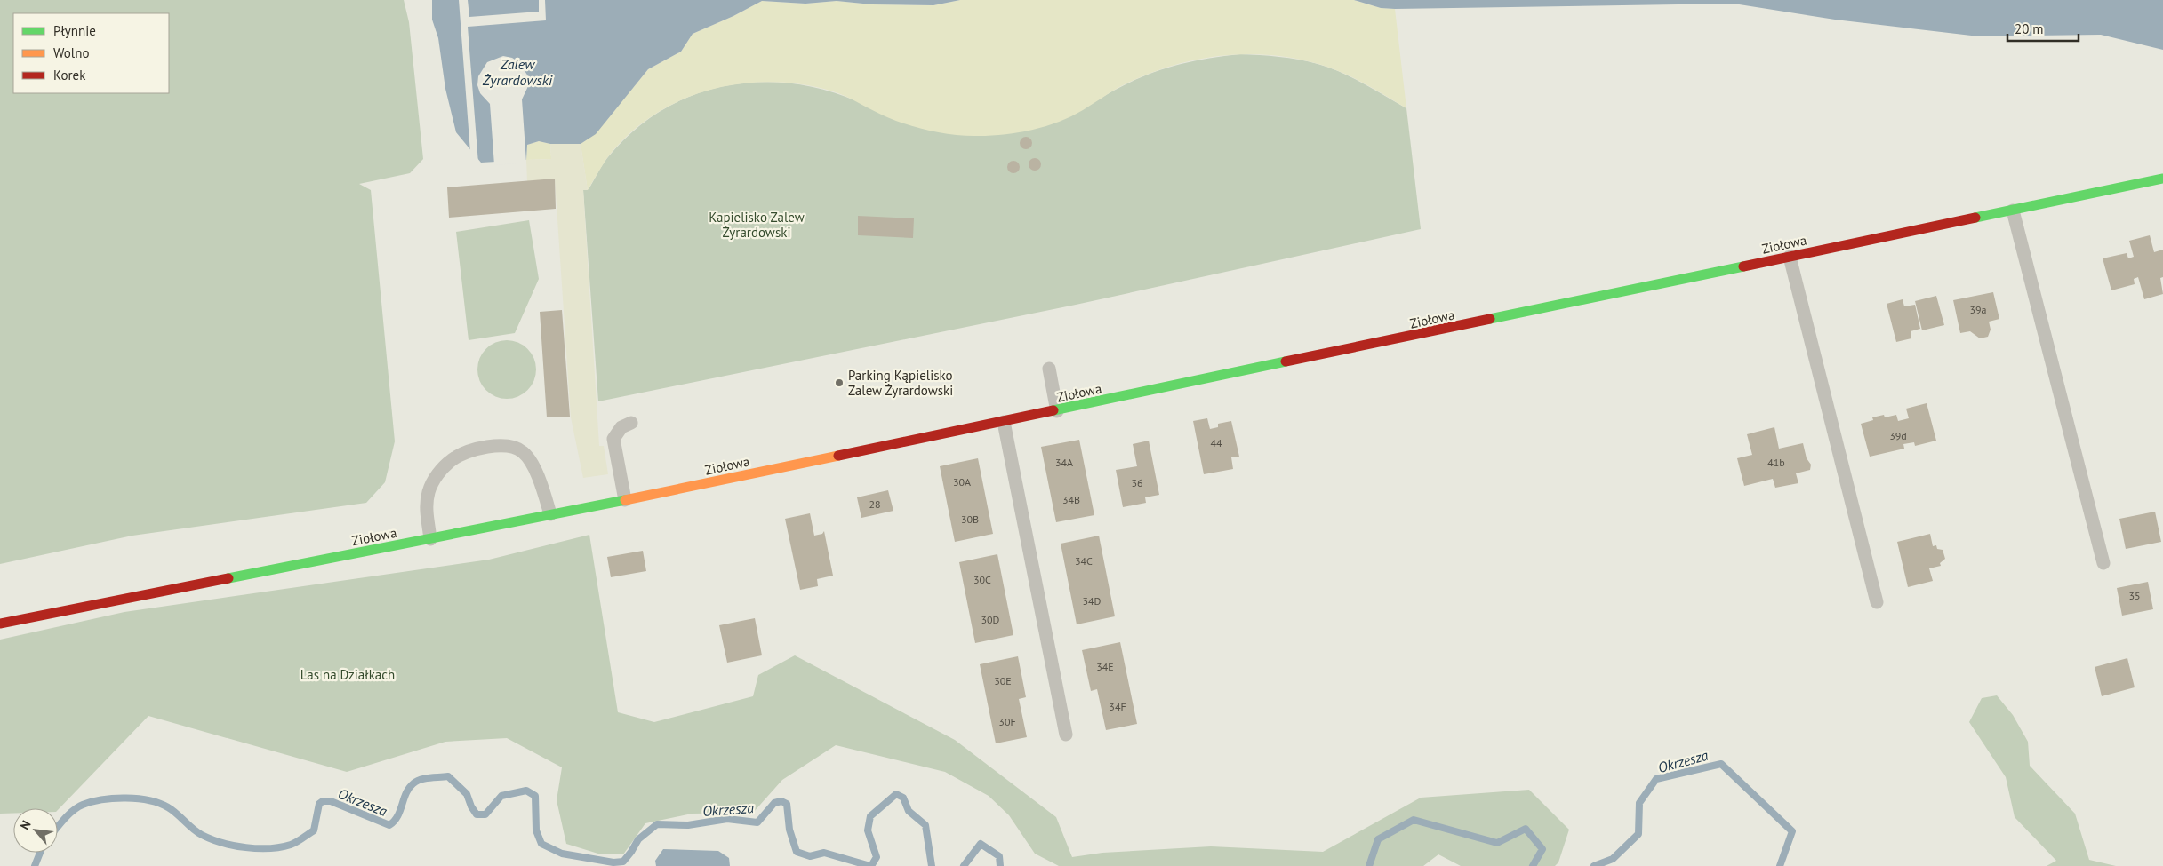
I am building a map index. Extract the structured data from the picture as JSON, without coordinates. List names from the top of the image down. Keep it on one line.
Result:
{"streets":{"street":["Ziołowa"]},"water":["Zalew Żyrardowski","Okrzesza"],"parks":["Kapielisko Zalew Żyrardowski","Las na Działkach"],"places":["Parking Kąpielisko Zalew Żyrardowski"],"house_numbers":["39a","39d","44","34A","41b","30A","36","34B","28","30B","34C","30C","35","34D","30D","34E","30E","34F","30F"],"legend":["Płynnie","Wolno","Korek"],"scale_bar":"20 m","north":"top left"}
